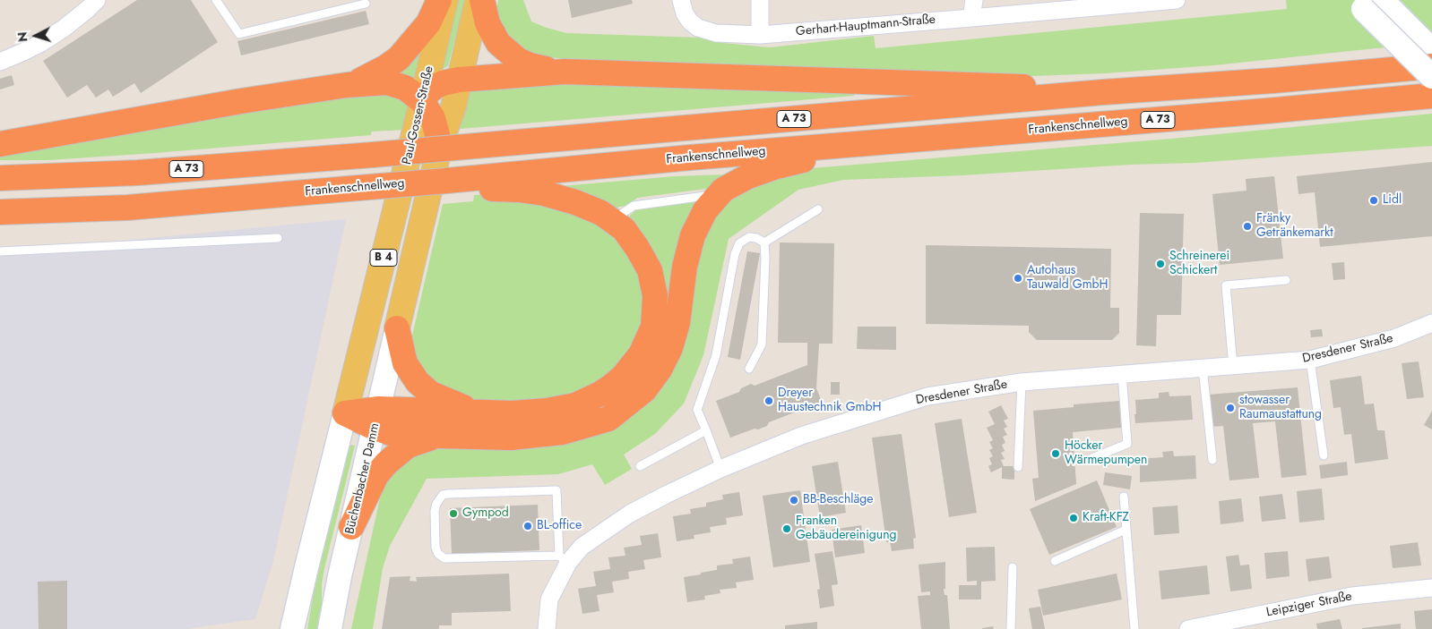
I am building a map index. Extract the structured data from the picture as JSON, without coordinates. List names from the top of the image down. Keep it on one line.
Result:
{"streets":{"highway":["A 73","Frankenschnellweg"],"main road":["Paul-Gossen-Straße","B 4","Büchenbacher Damm"],"street":["Gerhart-Hauptmann-Straße","Dresdener Straße","Leipziger Straße"]},"crossings":[["B 4","Büchenbacher Damm"]],"places":["Lidl","Fränky Getränkemarkt","Schreinerei Schickert","Autohaus Tauwald GmbH","Dreyer Haustechnik GmbH","stowasser Raumaustattung","Höcker Wärmepumpen","BB-Beschläge","Gympod","Kraft-KFZ","BL-office","Franken Gebäudereinigung"],"north":"left"}
